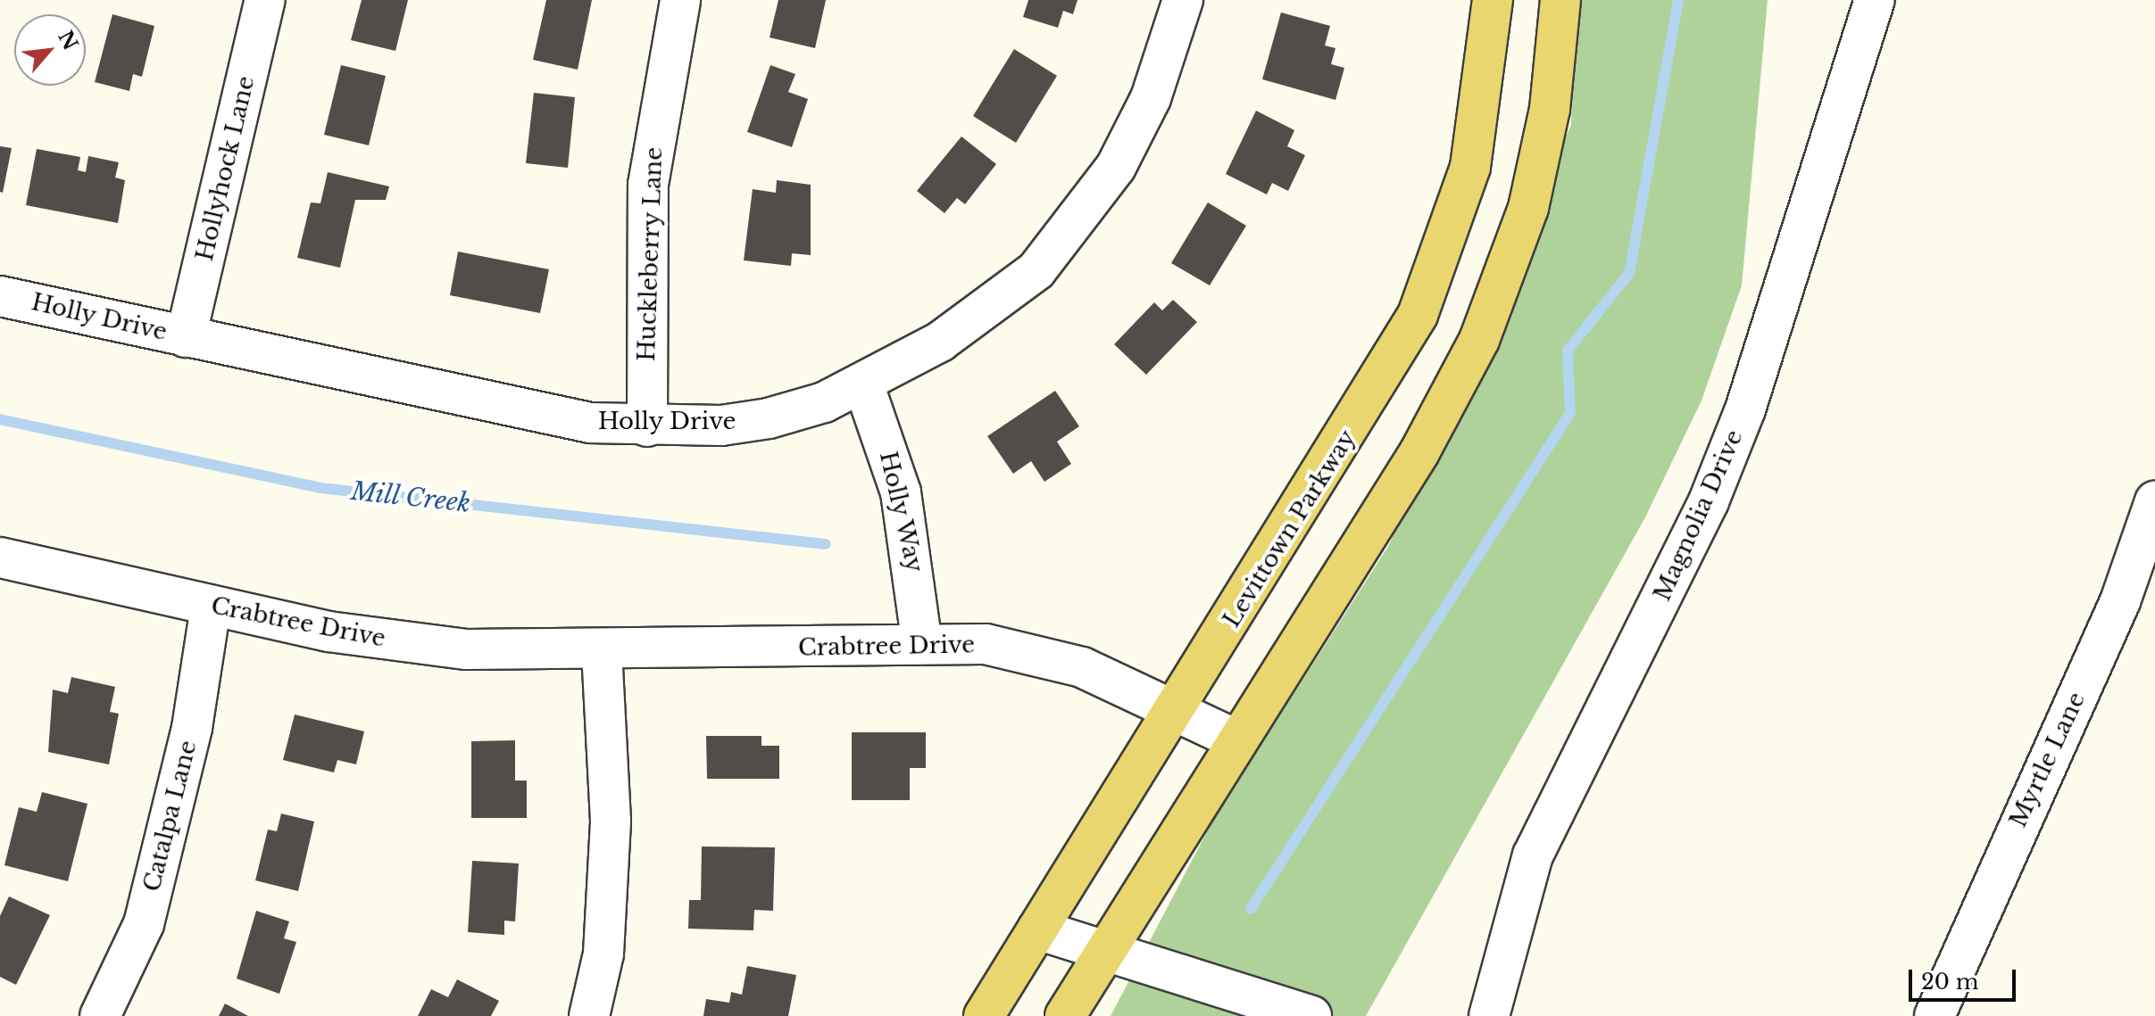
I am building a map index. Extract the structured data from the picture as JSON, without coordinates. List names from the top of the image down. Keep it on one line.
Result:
{"streets":{"main road":["Levittown Parkway"],"street":["Hollyhock Lane","Huckleberry Lane","Holly Drive","Holly Way","Magnolia Drive","Crabtree Drive","Myrtle Lane","Catalpa Lane"]},"crossings":[["Hollyhock Lane","Holly Drive"],["Huckleberry Lane","Holly Drive"],["Holly Drive","Holly Way"],["Holly Way","Crabtree Drive"],["Levittown Parkway","Crabtree Drive"],["Crabtree Drive","Catalpa Lane"]],"water":["Mill Creek"],"scale_bar":"20 m","north":"top right"}
